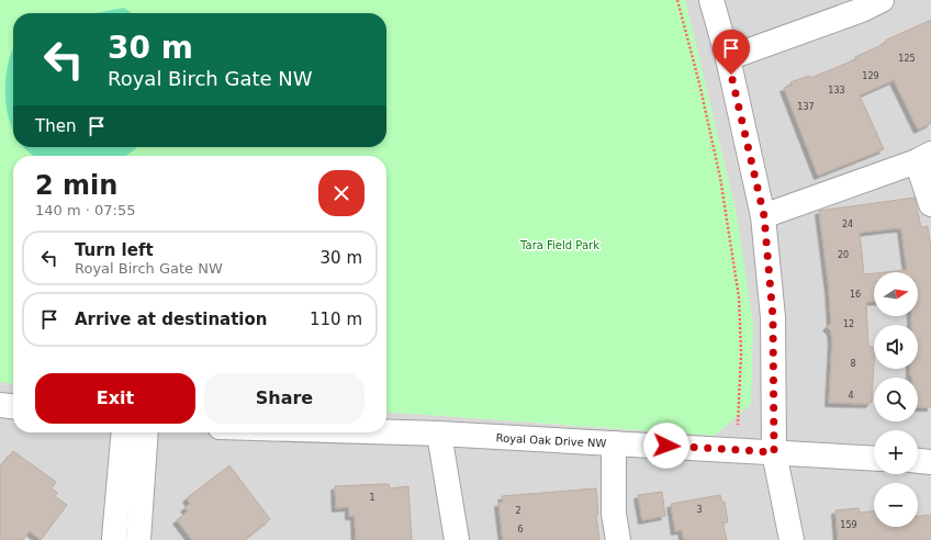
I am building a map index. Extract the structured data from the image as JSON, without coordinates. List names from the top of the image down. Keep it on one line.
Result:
{"streets":{"street":["Royal Oak Drive NW"]},"parks":["Tara Field Park"],"house_numbers":["125","129","133","137","24","20","16","12","8","4","1","3","2","159","6"],"north":"right","page":{"turn":["30 m","Royal Birch Gate NW"],"then":"Then","heading":["2 min","140 m · 07:55"],"list":[{"name":"Turn left","note":"Royal Birch Gate NW","value":"30 m"},{"name":"Arrive at destination","value":"110 m"}],"map_buttons":["+","−"],"buttons":["Exit","Share"]}}
